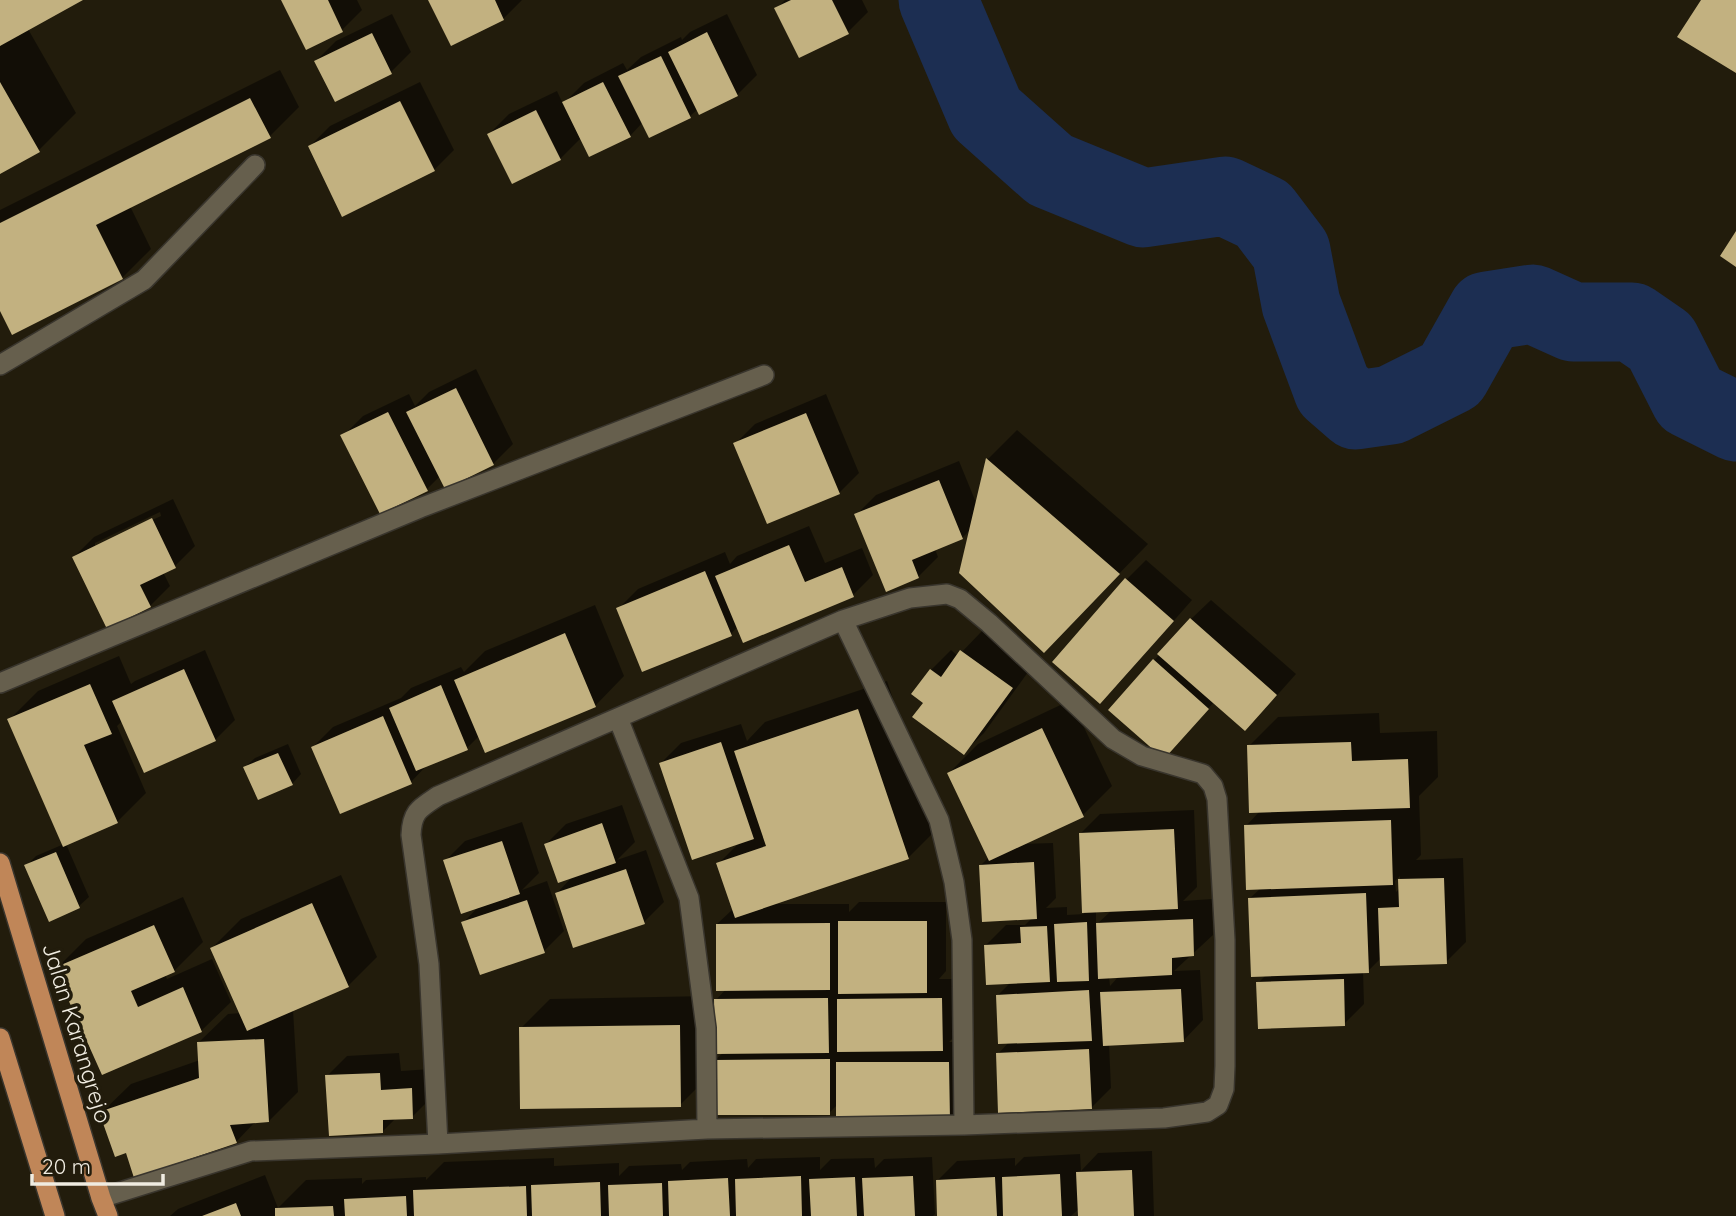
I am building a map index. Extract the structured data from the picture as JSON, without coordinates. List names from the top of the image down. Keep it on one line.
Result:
{"streets":{"main road":["Jalan Karangrejo"]},"scale_bar":"20 m"}
